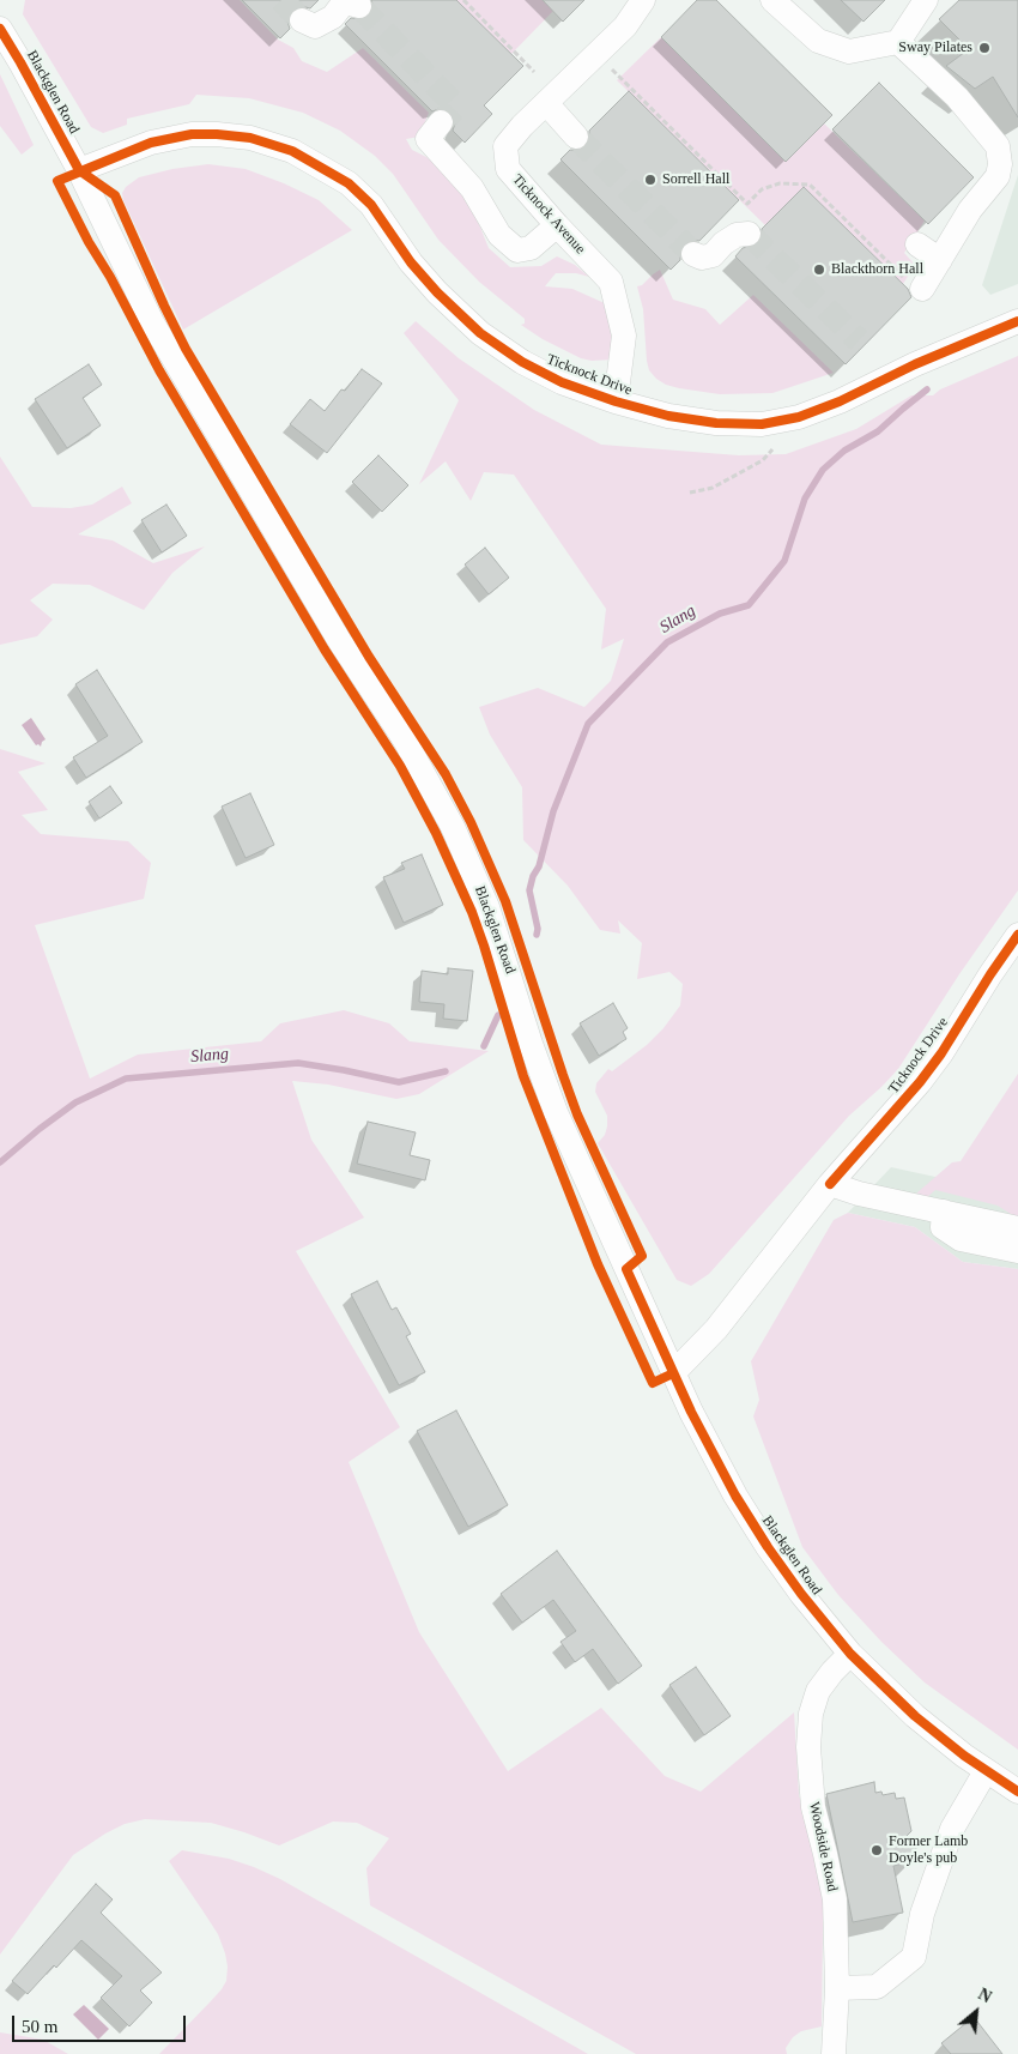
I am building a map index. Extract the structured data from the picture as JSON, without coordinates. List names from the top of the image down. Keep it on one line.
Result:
{"streets":{"street":["Blackglen Road","Ticknock Avenue","Ticknock Drive","Woodside Road"]},"crossings":[["Blackglen Road","Ticknock Drive"],["Blackglen Road","Woodside Road"],["Ticknock Avenue","Ticknock Drive"]],"water":["Slang"],"places":["Sway Pilates","Sorrell Hall","Blackthorn Hall","Former Lamb Doyle's pub"],"scale_bar":"50 m","north":"top right"}
